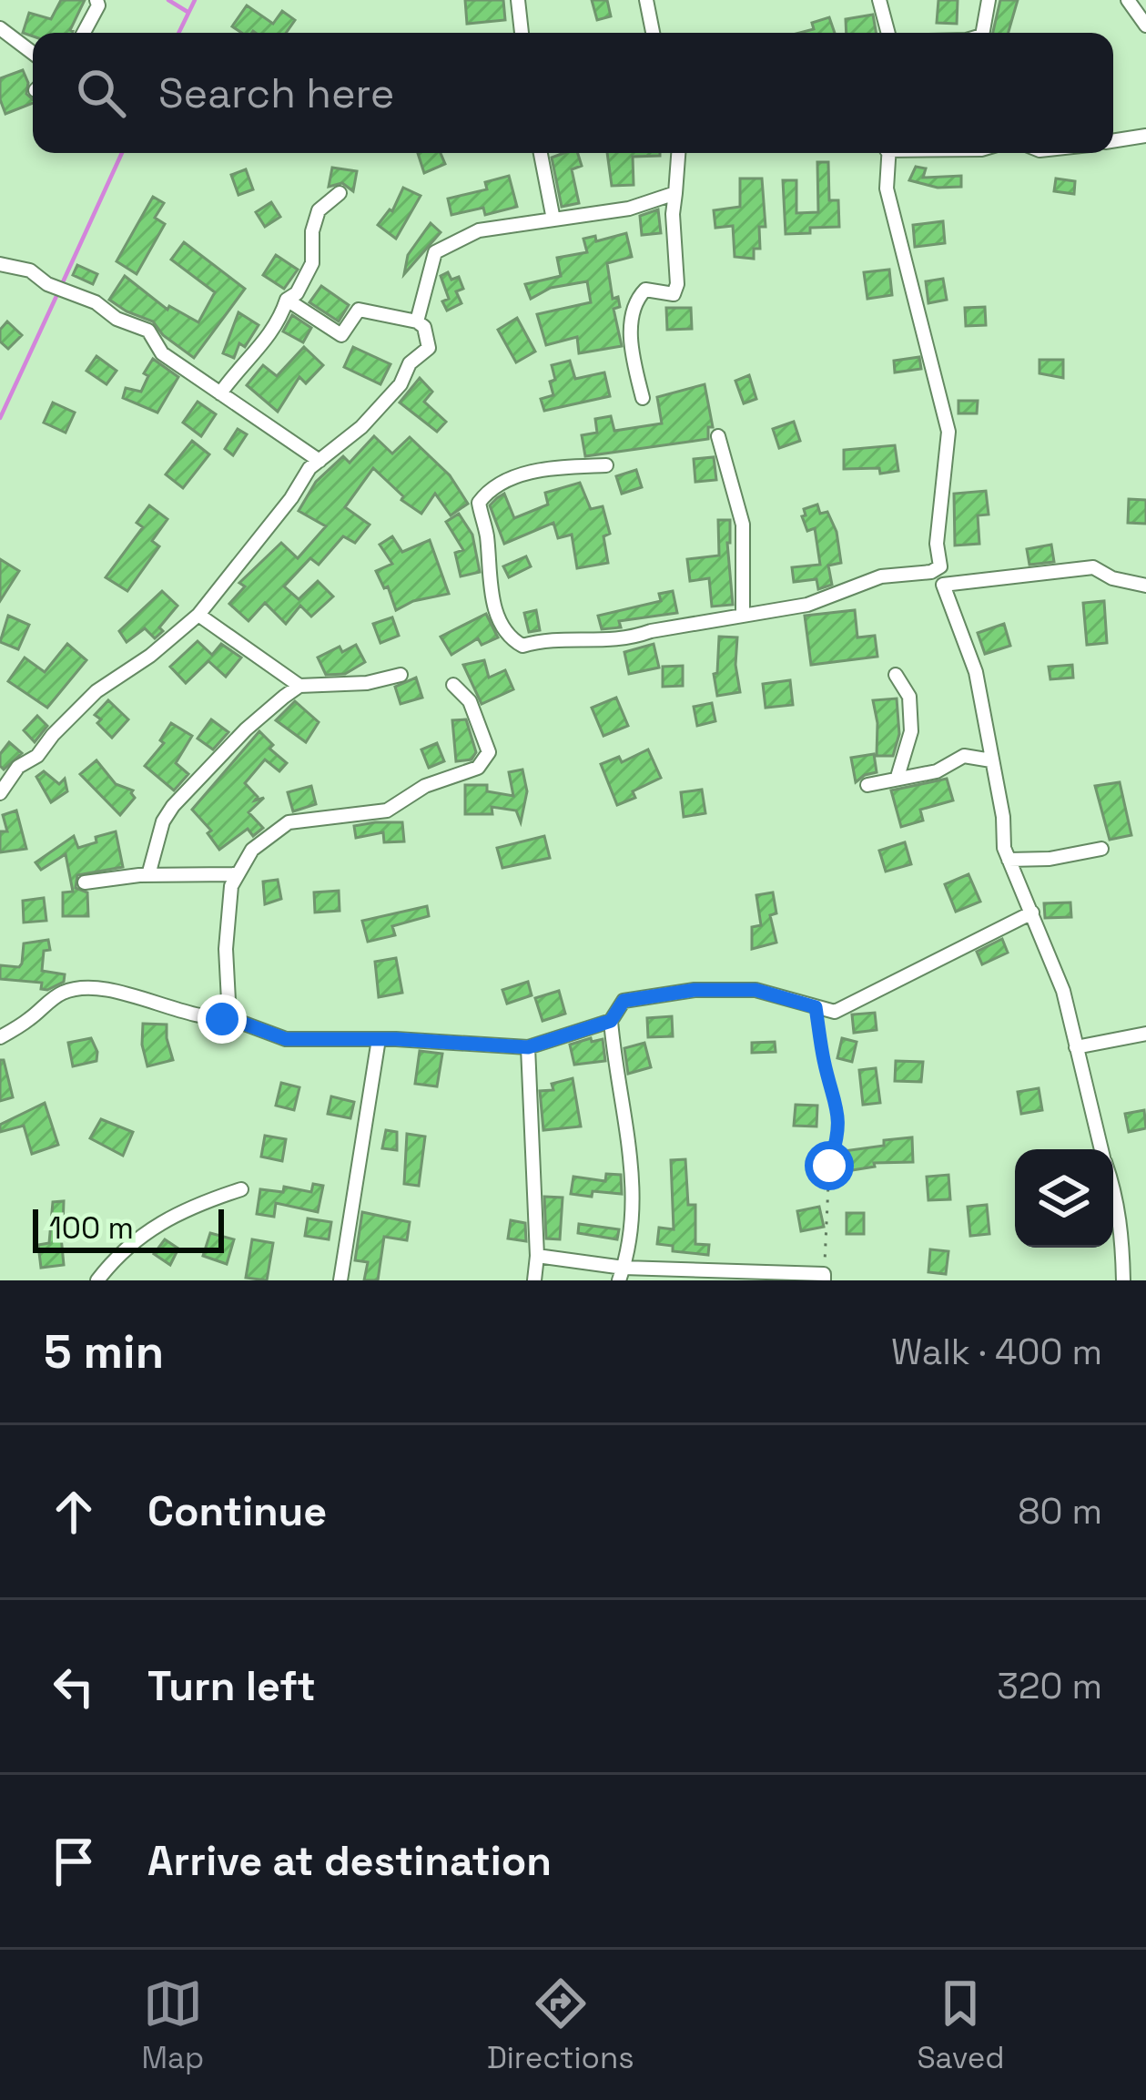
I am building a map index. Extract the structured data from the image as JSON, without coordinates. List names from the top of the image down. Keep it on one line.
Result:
{"scale_bar":"100 m","page":{"search":"Search here","scale":"100 m","heading":["5 min","Walk · 400 m"],"list":[["Continue","80 m"],["Turn left","320 m"],"Arrive at destination"],"nav":["Map","Directions","Saved"]}}
